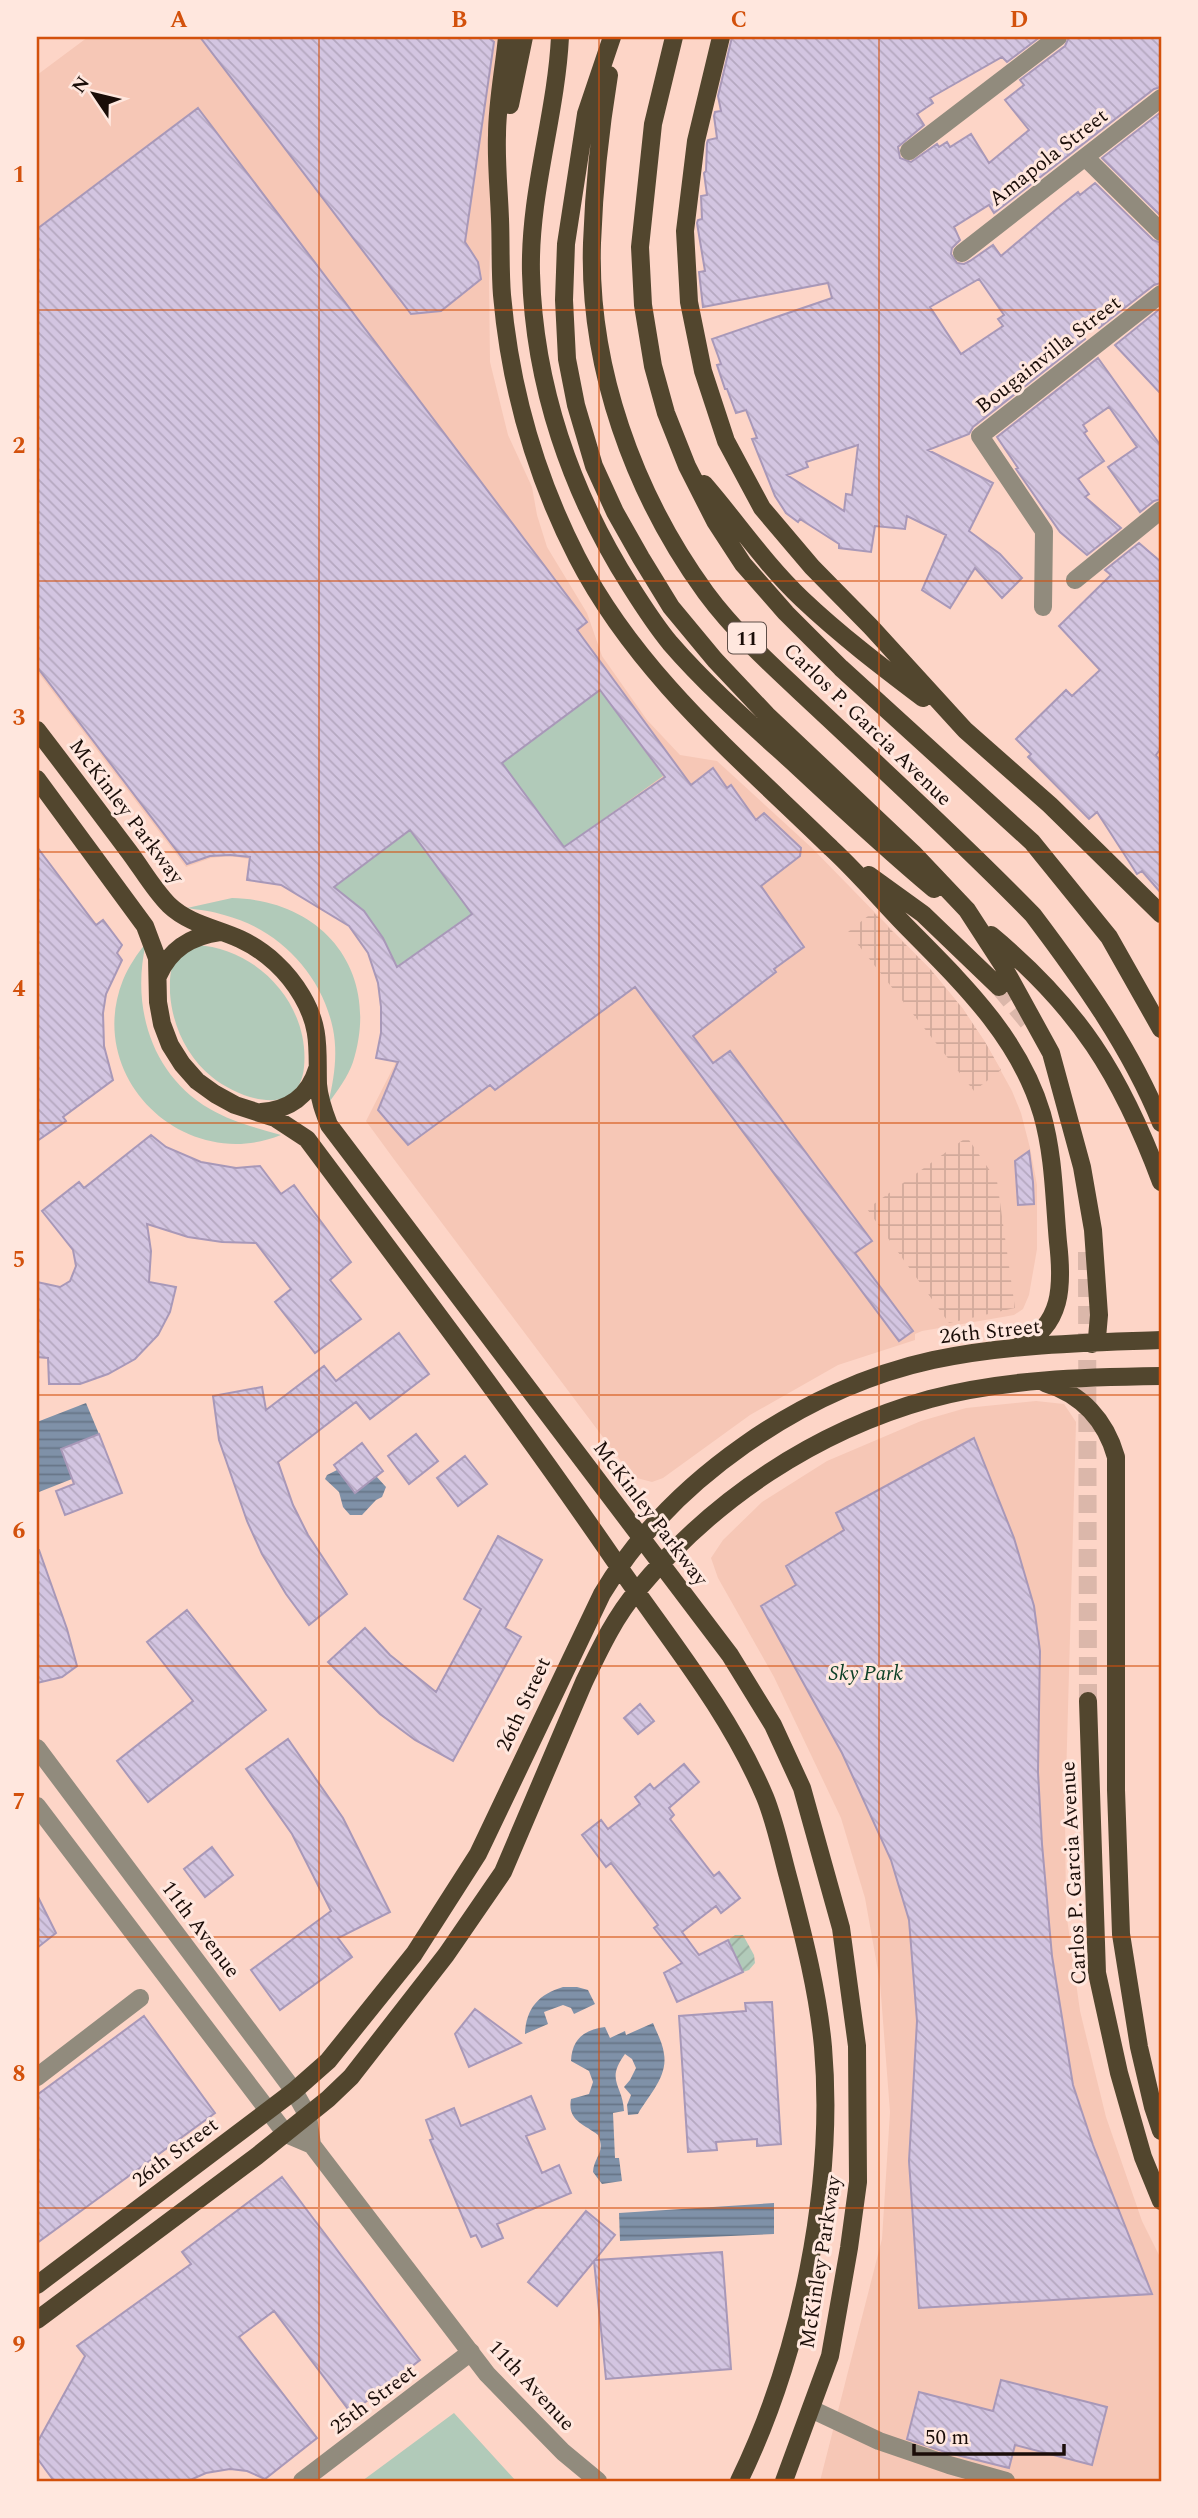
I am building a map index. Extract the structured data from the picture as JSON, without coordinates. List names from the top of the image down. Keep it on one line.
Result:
{"streets":{"main road":["11","Carlos P. Garcia Avenue","McKinley Parkway","26th Street"],"street":["Amapola Street","Bougainvilla Street","11th Avenue","25th Street"]},"crossings":[["McKinley Parkway","26th Street"],["26th Street","11th Avenue"],["11th Avenue","25th Street"]],"parks":["Sky Park"],"scale_bar":"50 m","north":"top left","grid":{"columns":["A","B","C","D"],"rows":["1","2","3","4","5","6","7","8","9"]}}
